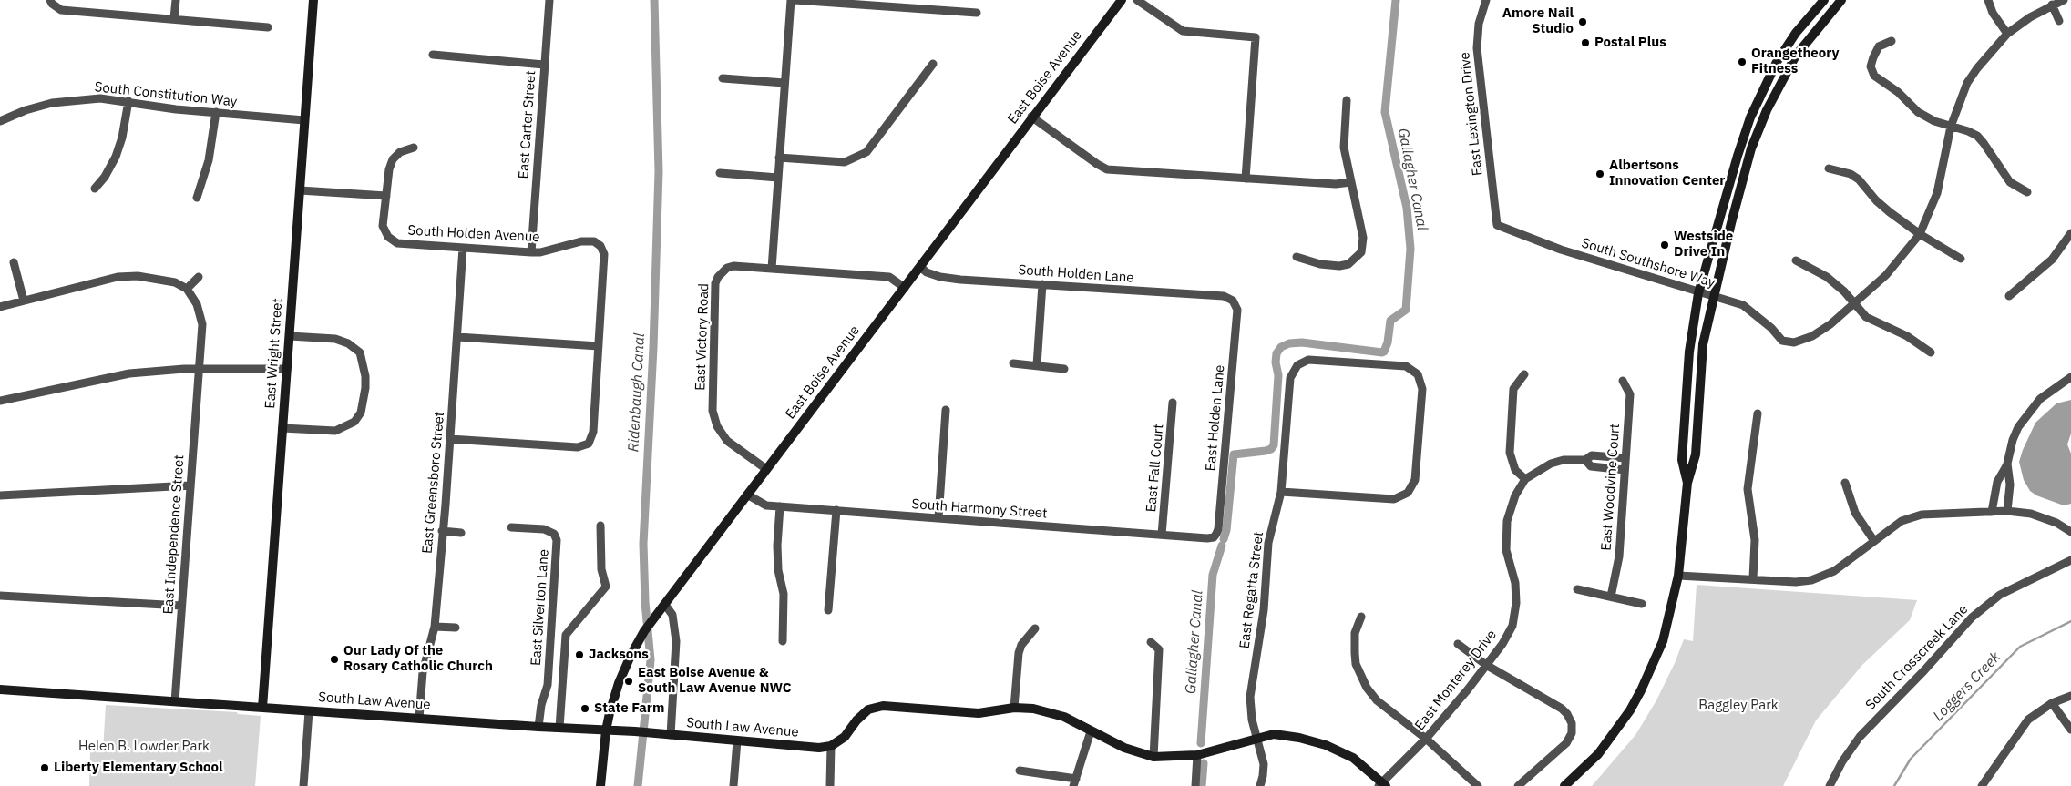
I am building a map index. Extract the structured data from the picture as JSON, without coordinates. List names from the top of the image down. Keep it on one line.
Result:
{"streets":{"street":["East Boise Avenue","South Constitution Way","East Lexington Drive","East Carter Street","South Holden Avenue","South Southshore Way","South Holden Lane","East Victory Road","East Wright Street","East Holden Lane","East Fall Court","East Greensboro Street","East Woodvine Court","South Harmony Street","East Independence Street","East Regatta Street","East Silverton Lane","South Crosscreek Lane","East Monterey Drive","South Law Avenue"]},"crossings":[["East Boise Avenue","South Holden Lane"],["East Boise Avenue","East Victory Road"],["East Boise Avenue","South Harmony Street"],["East Boise Avenue","South Law Avenue"],["South Constitution Way","East Wright Street"],["East Lexington Drive","South Southshore Way"],["East Carter Street","South Holden Avenue"],["South Holden Avenue","East Greensboro Street"],["South Holden Lane","East Holden Lane"],["East Wright Street","South Law Avenue"],["East Holden Lane","South Harmony Street"],["East Fall Court","South Harmony Street"],["East Greensboro Street","South Law Avenue"],["East Woodvine Court","East Monterey Drive"],["East Independence Street","South Law Avenue"],["East Silverton Lane","South Law Avenue"]],"water":["Gallagher Canal","Ridenbaugh Canal","Loggers Creek"],"parks":["Baggley Park","Helen B. Lowder Park"],"places":["Amore Nail Studio","Postal Plus","Orangetheory Fitness","Albertsons Innovation Center","Westside Drive In","Jacksons","Our Lady Of the Rosary Catholic Church","East Boise Avenue & South Law Avenue NWC","State Farm","Liberty Elementary School"]}
